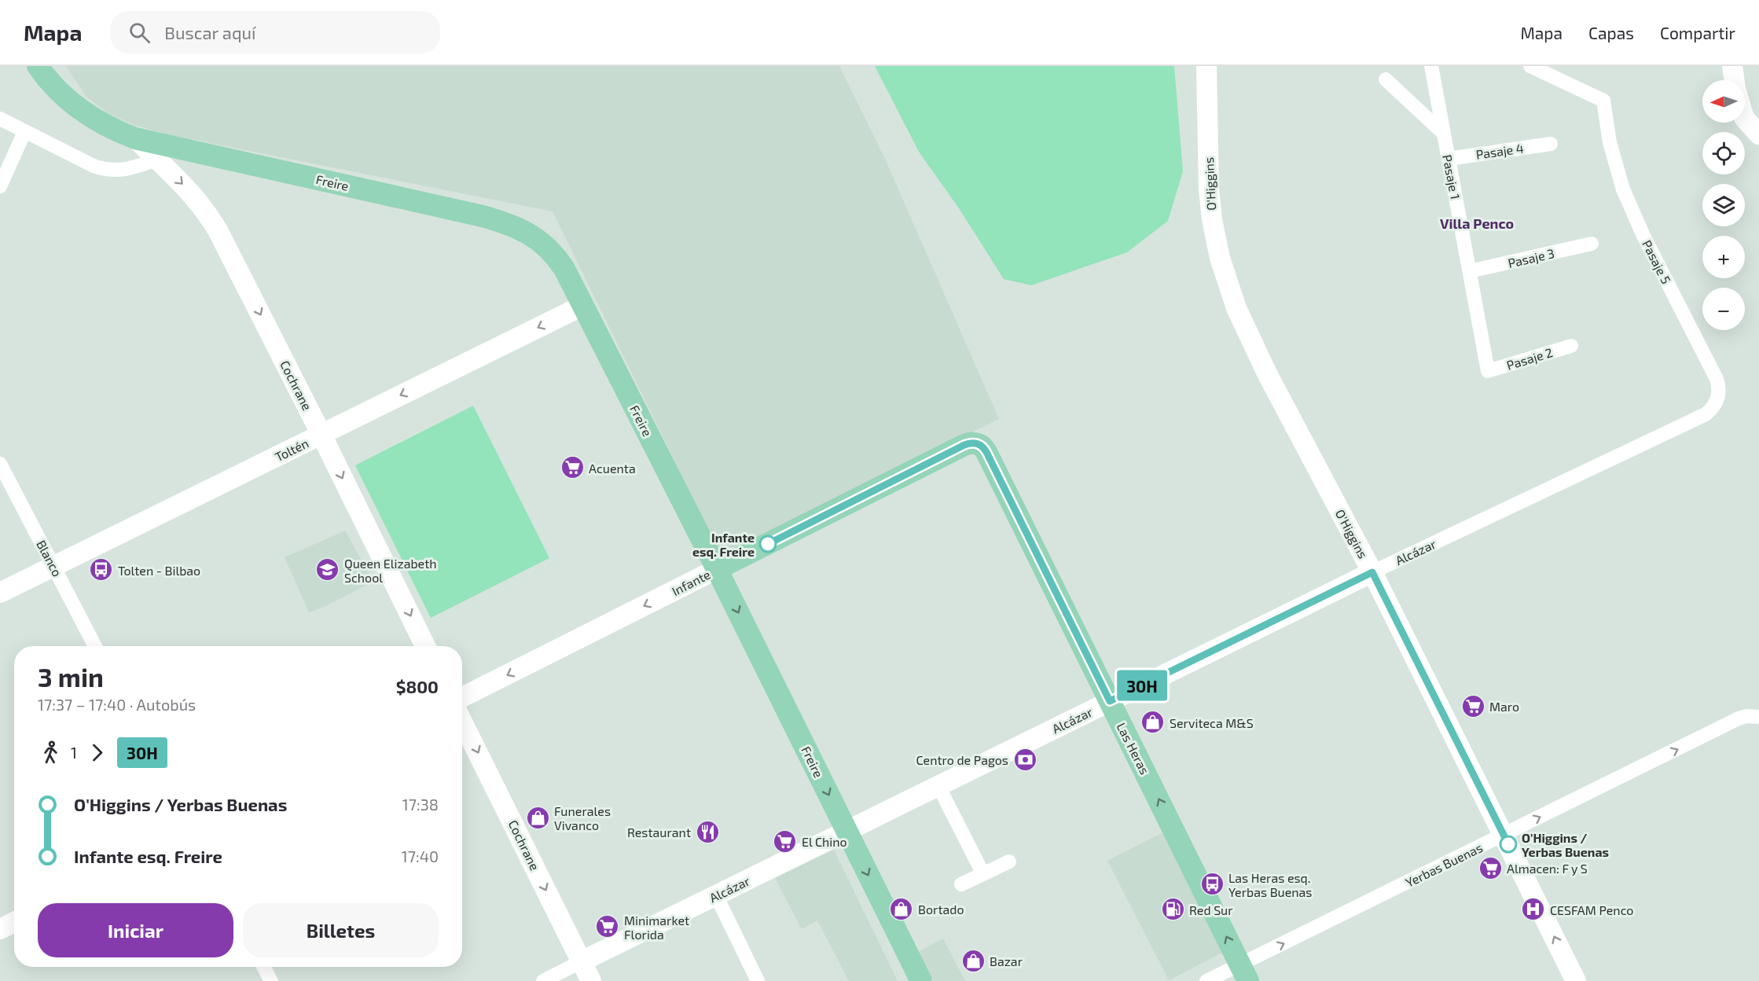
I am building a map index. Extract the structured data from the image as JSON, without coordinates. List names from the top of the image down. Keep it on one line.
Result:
{"streets":{"main road":["Freire","Infante","Las Heras"],"street":["Pasaje 4","Pasaje 1","O'Higgins","Pasaje 3","Pasaje 5","Pasaje 2","Cochrane","Toltén","Alcázar","Blanco","Yerbas Buenas"]},"crossings":[["Pasaje 4","Pasaje 1"],["Pasaje 1","Pasaje 3"],["Pasaje 1","Pasaje 2"],["Freire","Cochrane"],["Freire","Toltén"],["Freire","Alcázar"],["Freire","Infante"],["O'Higgins","Alcázar"],["O'Higgins","Yerbas Buenas"],["Pasaje 5","Alcázar"],["Cochrane","Toltén"],["Cochrane","Alcázar"],["Toltén","Blanco"],["Alcázar","Las Heras"],["Infante","Las Heras"],["Las Heras","Yerbas Buenas"]],"one_way":["Cochrane","Toltén","Infante","Las Heras","Yerbas Buenas"],"districts":["Villa Penco"],"places":{"supermarket":["Acuenta","Maro","El Chino","Almacen: F y S","Minimarket Florida"],"other":["Infante esq. Freire","O'Higgins / Yerbas Buenas"],"bus stop":["Tolten - Bilbao","Las Heras esq. Yerbas Buenas"],"school or university":["Queen Elizabeth School"],"shop":["Serviteca M&S","Funerales Vivanco","Bortado","Bazar"],"bank":["Centro de Pagos"],"restaurant":["Restaurant"],"fuel station":["Red Sur"],"hospital":["CESFAM Penco"]},"lines":["bus line 30H"],"north":"left","page":{"header":"Mapa","search":"Buscar aquí","nav":["Mapa","Capas","Compartir"],"on_map":"30H","map_buttons":["+","−"],"heading":["3 min","17:37 – 17:40 · Autobús","$800"],"legs":["1","30H"],"list":[{"name":"O'Higgins / Yerbas Buenas","value":"17:38"},{"name":"Infante esq. Freire","value":"17:40"}],"buttons":["Iniciar","Billetes"]}}
